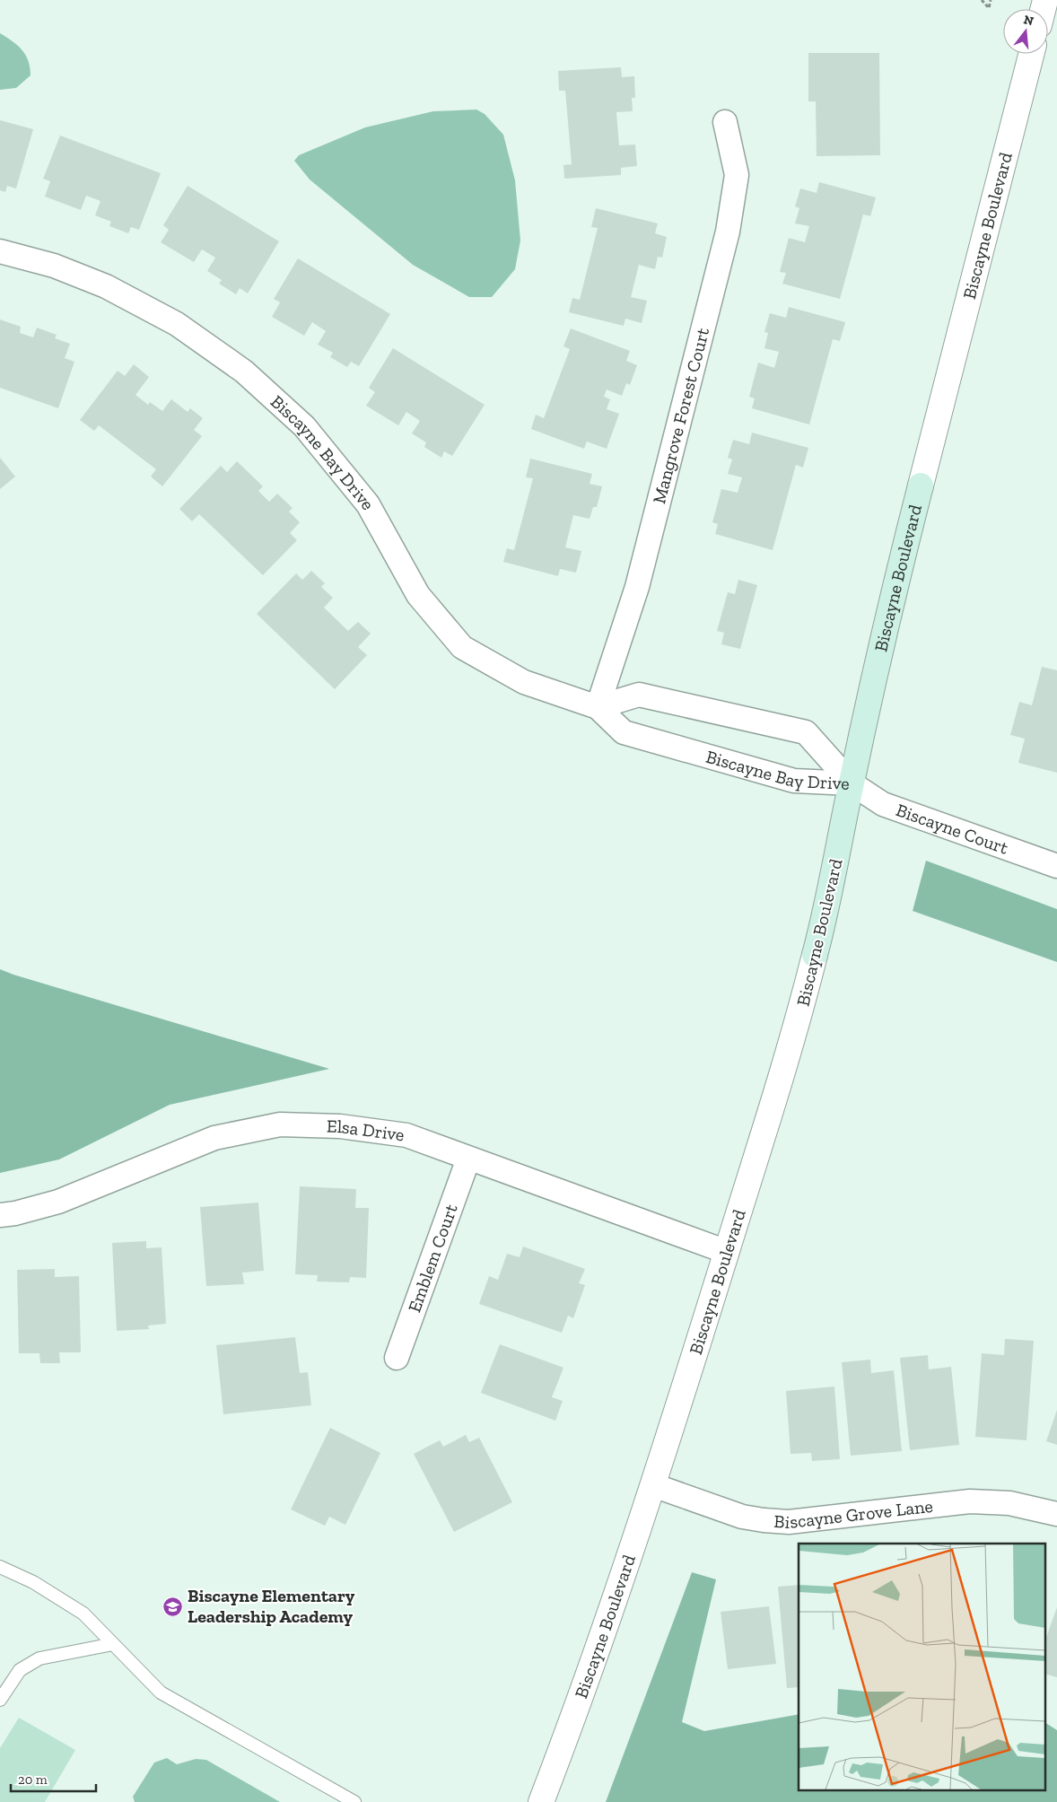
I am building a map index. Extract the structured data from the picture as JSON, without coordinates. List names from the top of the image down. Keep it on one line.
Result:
{"streets":{"main road":["Biscayne Boulevard"],"street":["Mangrove Forest Court","Biscayne Bay Drive","Biscayne Court","Elsa Drive","Emblem Court","Biscayne Grove Lane"]},"crossings":[["Biscayne Boulevard","Biscayne Bay Drive"],["Biscayne Boulevard","Biscayne Court"],["Biscayne Boulevard","Elsa Drive"],["Biscayne Boulevard","Biscayne Grove Lane"],["Mangrove Forest Court","Biscayne Bay Drive"],["Biscayne Bay Drive","Biscayne Court"],["Elsa Drive","Emblem Court"]],"places":{"school or university":["Biscayne Elementary Leadership Academy"]},"scale_bar":"20 m","north":"top"}
